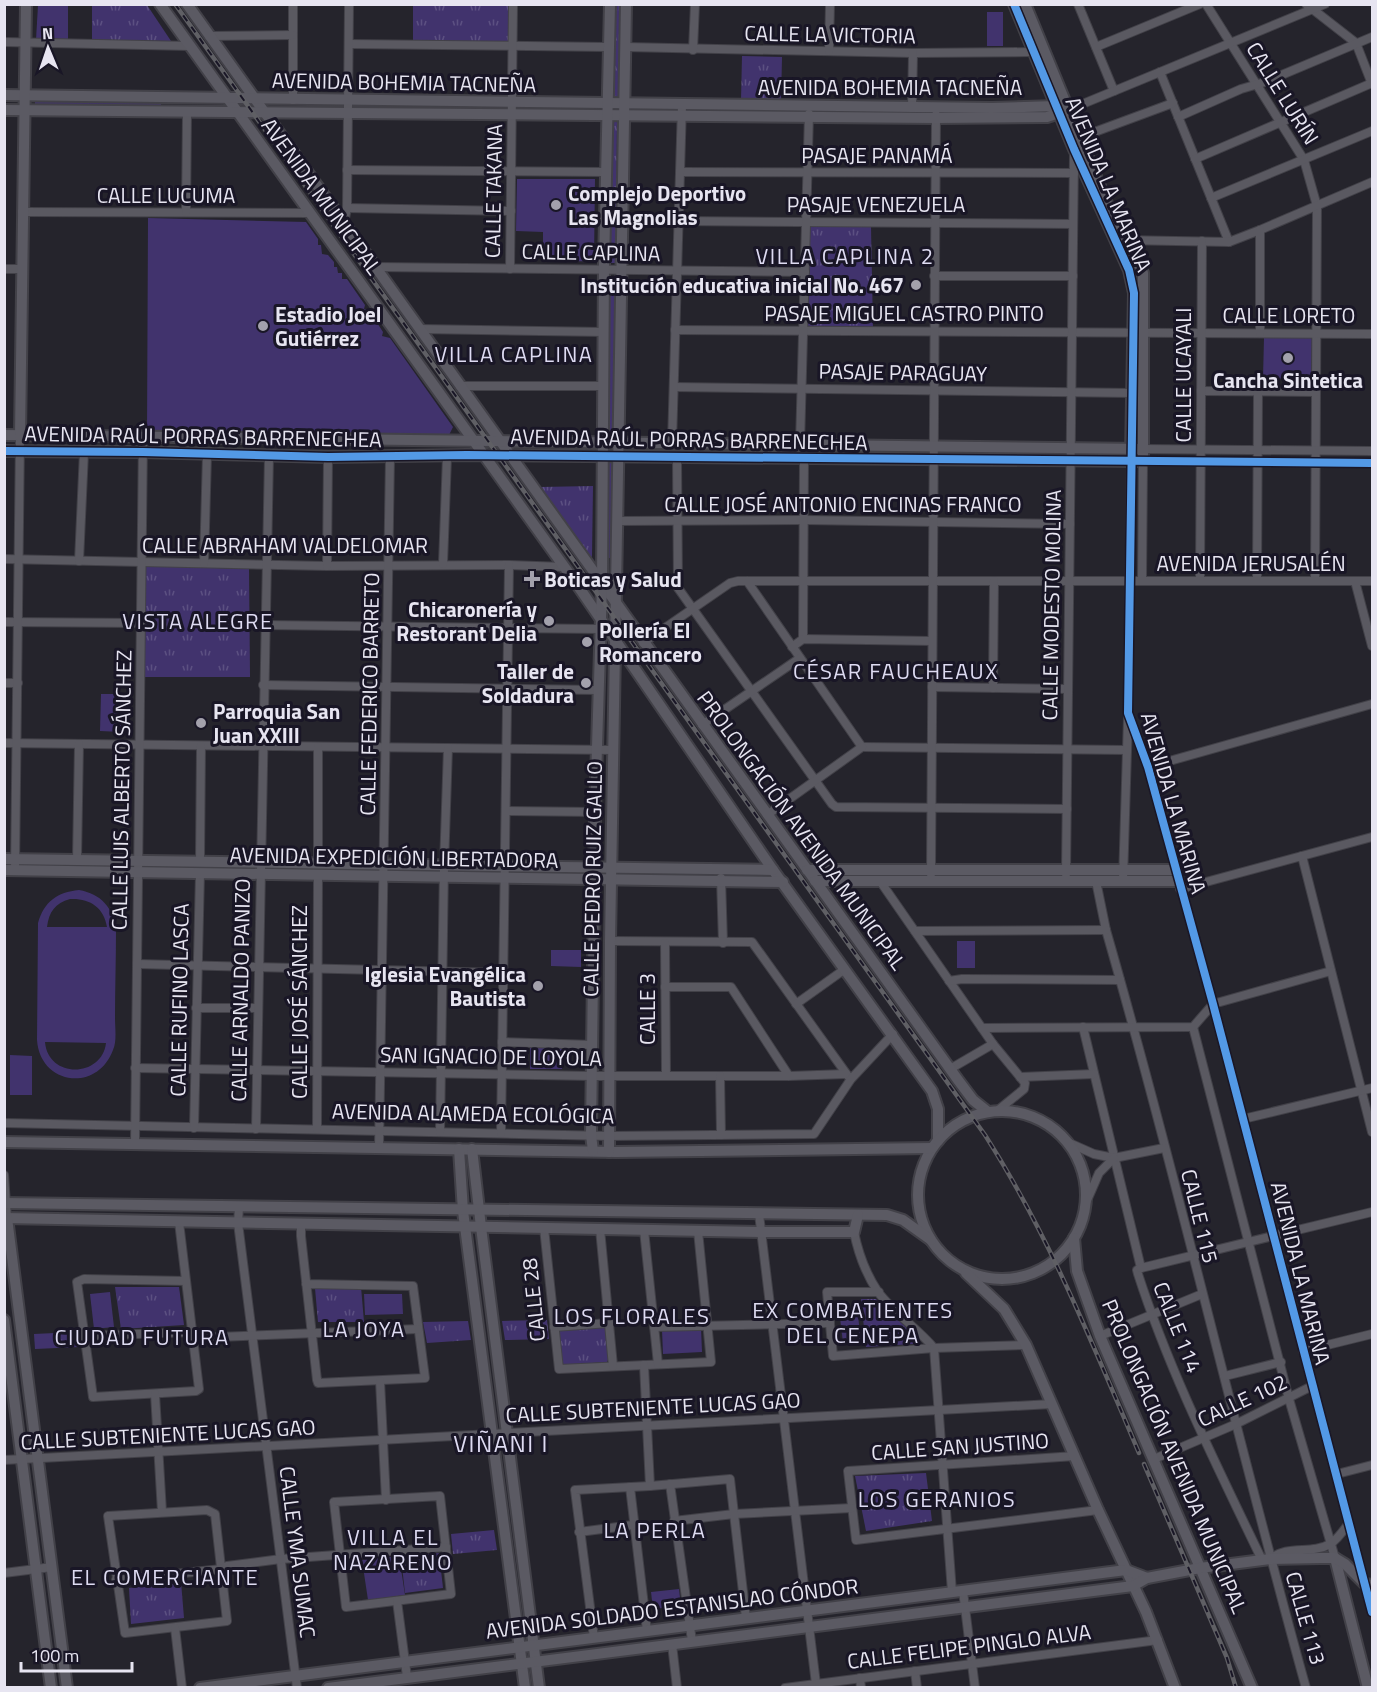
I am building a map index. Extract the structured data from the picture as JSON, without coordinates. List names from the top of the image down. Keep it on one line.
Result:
{"streets":{"street":["CALLE LA VICTORIA","AVENIDA BOHEMIA TACNEÑA","CALLE LURÍN","PASAJE PANAMÁ","AVENIDA LA MARINA","CALLE TAKANA","CALLE LUCUMA","AVENIDA MUNICIPAL","PASAJE VENEZUELA","CALLE CAPLINA","PASAJE MIGUEL CASTRO PINTO","CALLE LORETO","PASAJE PARAGUAY","CALLE UCAYALI","AVENIDA RAÚL PORRAS BARRENECHEA","CALLE JOSÉ ANTONIO ENCINAS FRANCO","CALLE ABRAHAM VALDELOMAR","AVENIDA JERUSALÉN","CALLE MODESTO MOLINA","CALLE FEDERICO BARRETO","CALLE LUIS ALBERTO SÁNCHEZ","PROLONGACIÓN AVENIDA MUNICIPAL","AVENIDA EXPEDICIÓN LIBERTADORA","CALLE PEDRO RUIZ GALLO","CALLE ARNALDO PANIZO","CALLE RUFINO LASCA","CALLE JOSÉ SÁNCHEZ","CALLE 3","SAN IGNACIO DE LOYOLA","AVENIDA ALAMEDA ECOLÓGICA","CALLE 115","CALLE 28","CALLE 114","CALLE 102","CALLE SUBTENIENTE LUCAS GAO","CALLE SAN JUSTINO","CALLE YMA SUMAC","AVENIDA SOLDADO ESTANISLAO CÓNDOR","CALLE 113","CALLE FELIPE PINGLO ALVA"]},"crossings":[["CALLE LA VICTORIA","AVENIDA LA MARINA"],["CALLE LA VICTORIA","CALLE PEDRO RUIZ GALLO"],["AVENIDA BOHEMIA TACNEÑA","AVENIDA LA MARINA"],["AVENIDA BOHEMIA TACNEÑA","CALLE TAKANA"],["AVENIDA BOHEMIA TACNEÑA","AVENIDA MUNICIPAL"],["AVENIDA BOHEMIA TACNEÑA","CALLE PEDRO RUIZ GALLO"],["CALLE LURÍN","CALLE LORETO"],["CALLE LURÍN","AVENIDA RAÚL PORRAS BARRENECHEA"],["CALLE LURÍN","AVENIDA JERUSALÉN"],["PASAJE PANAMÁ","CALLE MODESTO MOLINA"],["AVENIDA LA MARINA","PASAJE MIGUEL CASTRO PINTO"],["AVENIDA LA MARINA","CALLE LORETO"],["AVENIDA LA MARINA","PASAJE PARAGUAY"],["AVENIDA LA MARINA","AVENIDA RAÚL PORRAS BARRENECHEA"],["AVENIDA LA MARINA","AVENIDA JERUSALÉN"],["AVENIDA LA MARINA","CALLE MODESTO MOLINA"],["AVENIDA LA MARINA","CALLE 102"],["AVENIDA LA MARINA","AVENIDA SOLDADO ESTANISLAO CÓNDOR"],["CALLE TAKANA","CALLE CAPLINA"],["CALLE LUCUMA","AVENIDA MUNICIPAL"],["AVENIDA MUNICIPAL","CALLE CAPLINA"],["AVENIDA MUNICIPAL","AVENIDA RAÚL PORRAS BARRENECHEA"],["AVENIDA MUNICIPAL","CALLE ABRAHAM VALDELOMAR"],["AVENIDA MUNICIPAL","PROLONGACIÓN AVENIDA MUNICIPAL"],["PASAJE VENEZUELA","CALLE MODESTO MOLINA"],["CALLE CAPLINA","CALLE PEDRO RUIZ GALLO"],["PASAJE MIGUEL CASTRO PINTO","CALLE LORETO"],["PASAJE MIGUEL CASTRO PINTO","CALLE MODESTO MOLINA"],["CALLE LORETO","CALLE UCAYALI"],["PASAJE PARAGUAY","CALLE MODESTO MOLINA"],["CALLE UCAYALI","AVENIDA RAÚL PORRAS BARRENECHEA"],["CALLE UCAYALI","AVENIDA JERUSALÉN"],["AVENIDA RAÚL PORRAS BARRENECHEA","CALLE MODESTO MOLINA"],["AVENIDA RAÚL PORRAS BARRENECHEA","CALLE FEDERICO BARRETO"],["AVENIDA RAÚL PORRAS BARRENECHEA","CALLE LUIS ALBERTO SÁNCHEZ"],["AVENIDA RAÚL PORRAS BARRENECHEA","CALLE PEDRO RUIZ GALLO"],["AVENIDA RAÚL PORRAS BARRENECHEA","CALLE ARNALDO PANIZO"],["CALLE JOSÉ ANTONIO ENCINAS FRANCO","CALLE MODESTO MOLINA"],["CALLE JOSÉ ANTONIO ENCINAS FRANCO","CALLE PEDRO RUIZ GALLO"],["CALLE ABRAHAM VALDELOMAR","CALLE FEDERICO BARRETO"],["CALLE ABRAHAM VALDELOMAR","CALLE LUIS ALBERTO SÁNCHEZ"],["CALLE ABRAHAM VALDELOMAR","CALLE ARNALDO PANIZO"],["AVENIDA JERUSALÉN","CALLE MODESTO MOLINA"],["AVENIDA JERUSALÉN","PROLONGACIÓN AVENIDA MUNICIPAL"],["CALLE FEDERICO BARRETO","AVENIDA EXPEDICIÓN LIBERTADORA"],["CALLE FEDERICO BARRETO","SAN IGNACIO DE LOYOLA"],["CALLE FEDERICO BARRETO","AVENIDA ALAMEDA ECOLÓGICA"],["CALLE LUIS ALBERTO SÁNCHEZ","AVENIDA EXPEDICIÓN LIBERTADORA"],["CALLE LUIS ALBERTO SÁNCHEZ","SAN IGNACIO DE LOYOLA"],["CALLE LUIS ALBERTO SÁNCHEZ","AVENIDA ALAMEDA ECOLÓGICA"],["PROLONGACIÓN AVENIDA MUNICIPAL","AVENIDA EXPEDICIÓN LIBERTADORA"],["PROLONGACIÓN AVENIDA MUNICIPAL","CALLE PEDRO RUIZ GALLO"],["PROLONGACIÓN AVENIDA MUNICIPAL","AVENIDA ALAMEDA ECOLÓGICA"],["PROLONGACIÓN AVENIDA MUNICIPAL","CALLE 102"],["PROLONGACIÓN AVENIDA MUNICIPAL","CALLE SUBTENIENTE LUCAS GAO"],["PROLONGACIÓN AVENIDA MUNICIPAL","CALLE SAN JUSTINO"],["PROLONGACIÓN AVENIDA MUNICIPAL","AVENIDA SOLDADO ESTANISLAO CÓNDOR"],["PROLONGACIÓN AVENIDA MUNICIPAL","CALLE FELIPE PINGLO ALVA"],["AVENIDA EXPEDICIÓN LIBERTADORA","CALLE PEDRO RUIZ GALLO"],["AVENIDA EXPEDICIÓN LIBERTADORA","CALLE ARNALDO PANIZO"],["AVENIDA EXPEDICIÓN LIBERTADORA","CALLE RUFINO LASCA"],["AVENIDA EXPEDICIÓN LIBERTADORA","CALLE JOSÉ SÁNCHEZ"],["CALLE PEDRO RUIZ GALLO","SAN IGNACIO DE LOYOLA"],["CALLE PEDRO RUIZ GALLO","AVENIDA ALAMEDA ECOLÓGICA"],["CALLE ARNALDO PANIZO","SAN IGNACIO DE LOYOLA"],["CALLE ARNALDO PANIZO","AVENIDA ALAMEDA ECOLÓGICA"],["CALLE RUFINO LASCA","SAN IGNACIO DE LOYOLA"],["CALLE RUFINO LASCA","AVENIDA ALAMEDA ECOLÓGICA"],["CALLE JOSÉ SÁNCHEZ","SAN IGNACIO DE LOYOLA"],["CALLE JOSÉ SÁNCHEZ","AVENIDA ALAMEDA ECOLÓGICA"],["CALLE 3","SAN IGNACIO DE LOYOLA"],["CALLE 115","CALLE 114"],["CALLE 115","CALLE 102"],["CALLE 115","AVENIDA SOLDADO ESTANISLAO CÓNDOR"],["CALLE 115","CALLE 113"],["CALLE 114","CALLE 102"],["CALLE 114","AVENIDA SOLDADO ESTANISLAO CÓNDOR"],["CALLE 114","CALLE 113"],["CALLE SUBTENIENTE LUCAS GAO","CALLE YMA SUMAC"],["CALLE YMA SUMAC","AVENIDA SOLDADO ESTANISLAO CÓNDOR"],["AVENIDA SOLDADO ESTANISLAO CÓNDOR","CALLE 113"]],"districts":["VILLA CAPLINA 2","VILLA CAPLINA","VISTA ALEGRE","CÉSAR FAUCHEAUX","EX COMBATIENTES DEL CENEPA","LOS FLORALES","LA JOYA","CIUDAD FUTURA","VIÑANI I","LOS GERANIOS","LA PERLA","VILLA EL NAZARENO","EL COMERCIANTE"],"places":{"other":["Complejo Deportivo Las Magnolias","Institución educativa inicial No. 467","Estadio Joel Gutiérrez","Cancha Sintetica","Chicaronería y Restorant Delia","Pollería El Romancero","Taller de Soldadura","Parroquia San Juan XXIII","Iglesia Evangélica Bautista"],"health":["Boticas y Salud"]},"scale_bar":"100 m","north":"top"}
